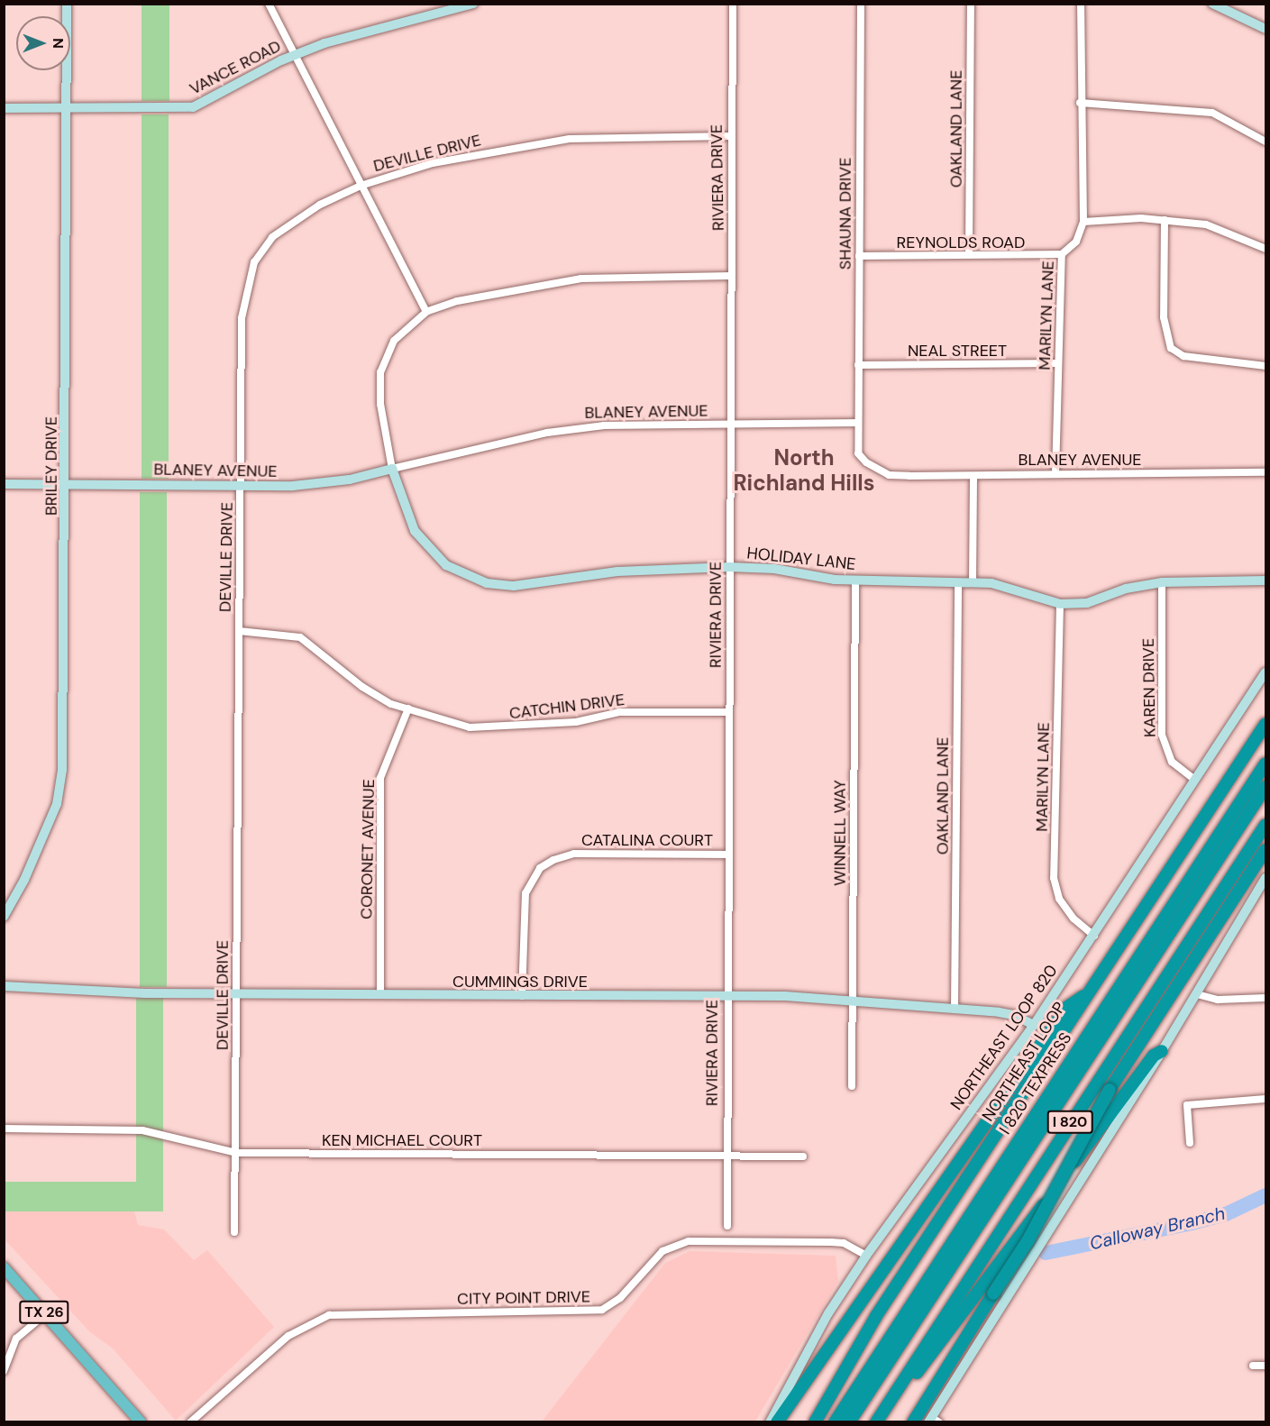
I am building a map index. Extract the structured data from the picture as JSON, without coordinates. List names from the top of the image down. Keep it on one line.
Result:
{"streets":{"highway":["NORTHEAST LOOP","I 820 TEXPRESS","I 820"],"main road":["TX 26"],"street":["VANCE ROAD","OAKLAND LANE","DEVILLE DRIVE","RIVIERA DRIVE","SHAUNA DRIVE","REYNOLDS ROAD","MARILYN LANE","NEAL STREET","BLANEY AVENUE","BRILEY DRIVE","HOLIDAY LANE","KAREN DRIVE","CATCHIN DRIVE","WINNELL WAY","CATALINA COURT","CORONET AVENUE","CUMMINGS DRIVE","NORTHEAST LOOP 820","KEN MICHAEL COURT","CITY POINT DRIVE"]},"crossings":[["VANCE ROAD","BRILEY DRIVE"],["OAKLAND LANE","REYNOLDS ROAD"],["OAKLAND LANE","HOLIDAY LANE"],["OAKLAND LANE","CUMMINGS DRIVE"],["DEVILLE DRIVE","RIVIERA DRIVE"],["DEVILLE DRIVE","BLANEY AVENUE"],["DEVILLE DRIVE","CATCHIN DRIVE"],["DEVILLE DRIVE","CUMMINGS DRIVE"],["DEVILLE DRIVE","KEN MICHAEL COURT"],["RIVIERA DRIVE","BLANEY AVENUE"],["RIVIERA DRIVE","HOLIDAY LANE"],["RIVIERA DRIVE","CATCHIN DRIVE"],["RIVIERA DRIVE","CATALINA COURT"],["RIVIERA DRIVE","CUMMINGS DRIVE"],["RIVIERA DRIVE","KEN MICHAEL COURT"],["SHAUNA DRIVE","REYNOLDS ROAD"],["SHAUNA DRIVE","NEAL STREET"],["SHAUNA DRIVE","BLANEY AVENUE"],["REYNOLDS ROAD","MARILYN LANE"],["MARILYN LANE","NEAL STREET"],["MARILYN LANE","BLANEY AVENUE"],["MARILYN LANE","HOLIDAY LANE"],["MARILYN LANE","NORTHEAST LOOP 820"],["BLANEY AVENUE","BRILEY DRIVE"],["BLANEY AVENUE","HOLIDAY LANE"],["HOLIDAY LANE","KAREN DRIVE"],["HOLIDAY LANE","WINNELL WAY"],["KAREN DRIVE","NORTHEAST LOOP 820"],["CATCHIN DRIVE","CORONET AVENUE"],["WINNELL WAY","CUMMINGS DRIVE"],["CATALINA COURT","CUMMINGS DRIVE"],["CORONET AVENUE","CUMMINGS DRIVE"],["CUMMINGS DRIVE","NORTHEAST LOOP 820"],["NORTHEAST LOOP 820","CITY POINT DRIVE"]],"districts":["North Richland Hills"],"water":["Calloway Branch"],"north":"right"}
